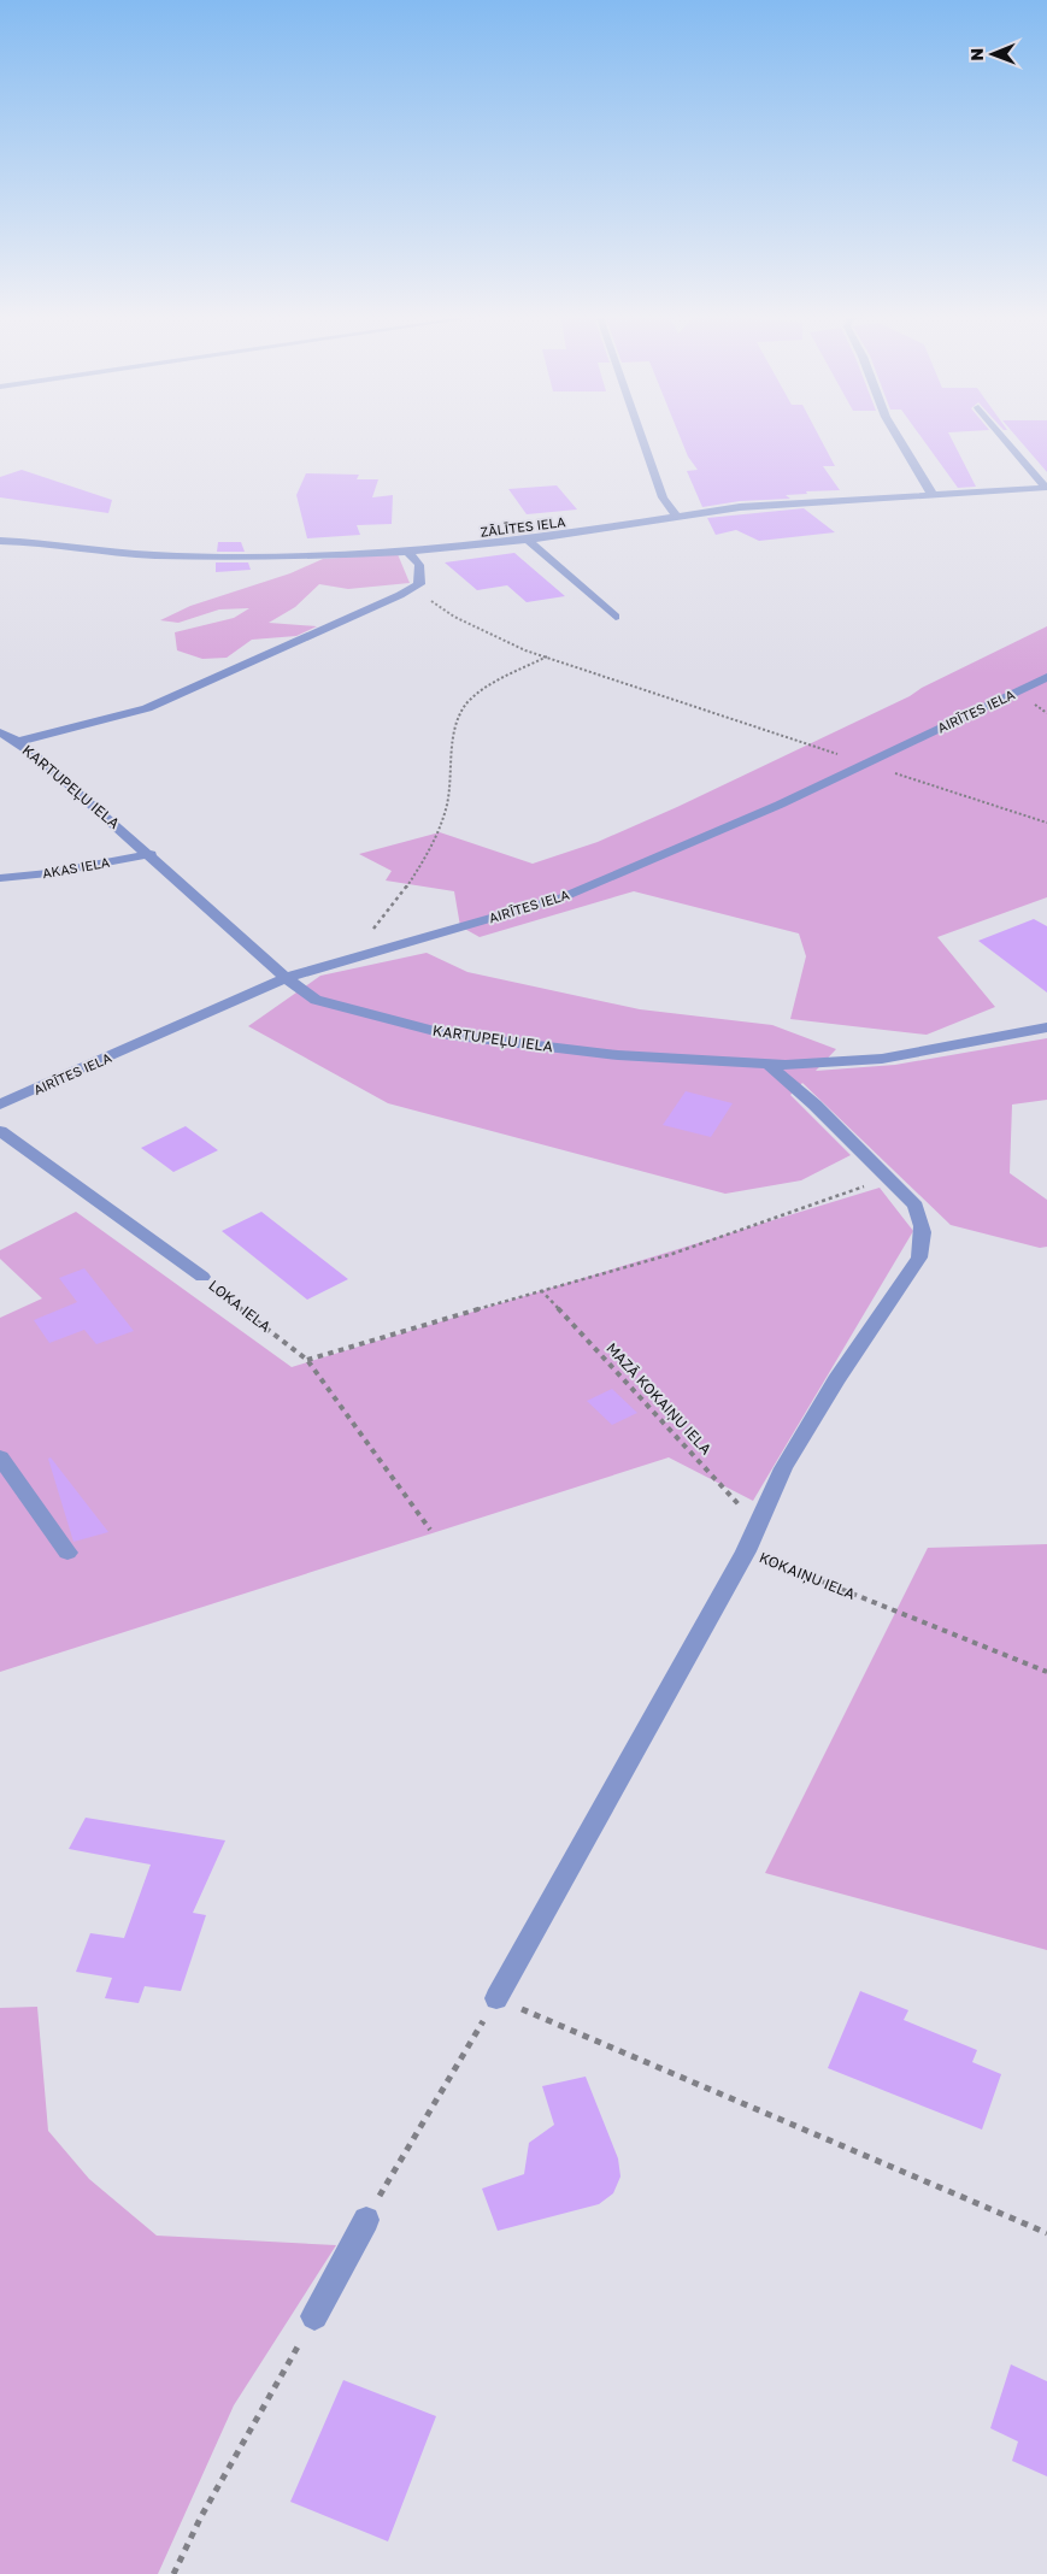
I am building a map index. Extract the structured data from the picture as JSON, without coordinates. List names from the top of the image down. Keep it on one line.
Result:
{"streets":{"street":["ZĀLĪTES IELA","AIRĪTES IELA","KARTUPEĻU IELA","AKAS IELA","LOKA IELA","KOKAIŅU IELA"],"path":["MAZĀ KOKAIŅU IELA"]},"crossings":[["AIRĪTES IELA","KARTUPEĻU IELA"],["KARTUPEĻU IELA","AKAS IELA"],["KARTUPEĻU IELA","KOKAIŅU IELA"],["MAZĀ KOKAIŅU IELA","KOKAIŅU IELA"]],"north":"left"}
